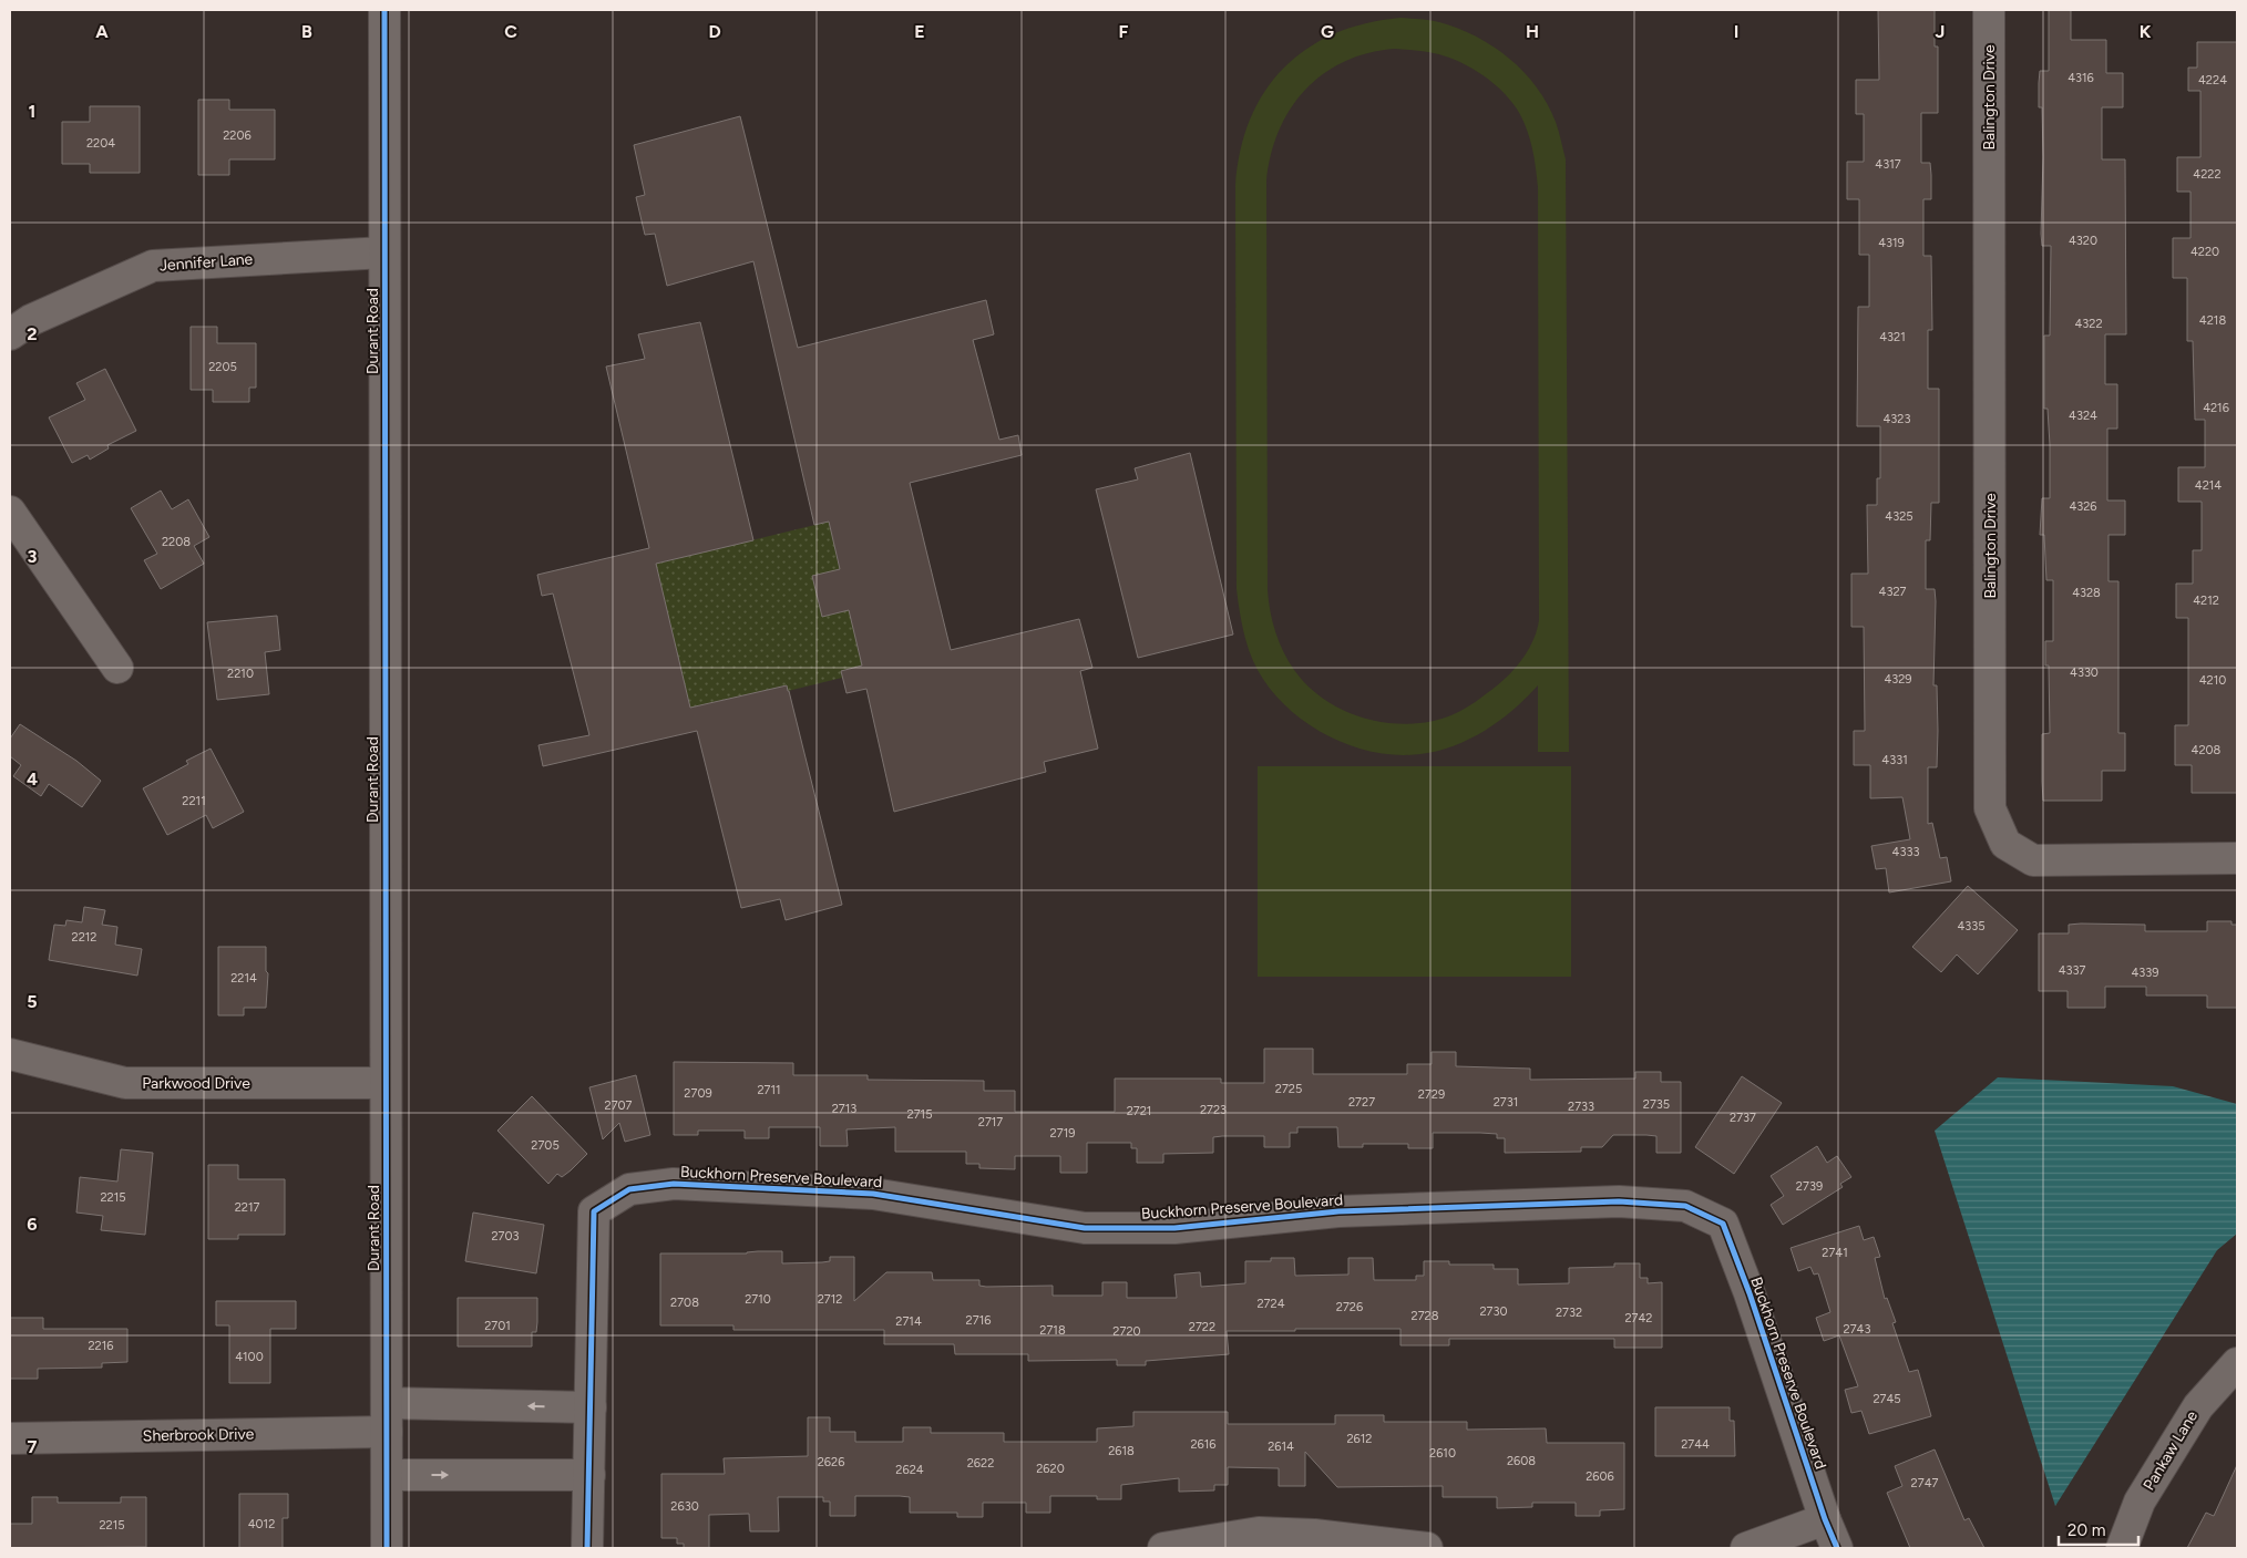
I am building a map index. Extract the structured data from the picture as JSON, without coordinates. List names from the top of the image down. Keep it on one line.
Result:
{"streets":{"street":["Balington Drive","Jennifer Lane","Durant Road","Parkwood Drive","Buckhorn Preserve Boulevard","Sherbrook Drive","Pankaw Lane"]},"crossings":[["Jennifer Lane","Durant Road"],["Durant Road","Parkwood Drive"],["Durant Road","Sherbrook Drive"]],"house_numbers":["4316","4224","2206","2204","4317","4222","4320","4319","4220","4218","4322","4321","2205","4216","4324","4323","4214","4326","4325","2208","4327","4328","4212","4330","2210","4329","4210","4208","4331","2211","4333","4335","2212","4337","4339","2214","2725","2711","2709","2729","2727","2731","2735","2707","2733","2713","2723","2721","2715","2737","2717","2719","2705","2739","2215","2217","2703","2741","2710","2712","2708","2724","2726","2730","2732","2728","2742","2716","2714","2701","2722","2743","2718","2720","2216","4100","2745","2612","2616","2744","2614","2618","2610","2608","2626","2622","2620","2624","2606","2747","2630","4012","2215"],"scale_bar":"20 m","grid":{"columns":["A","B","C","D","E","F","G","H","I","J","K"],"rows":["1","2","3","4","5","6","7"]}}
